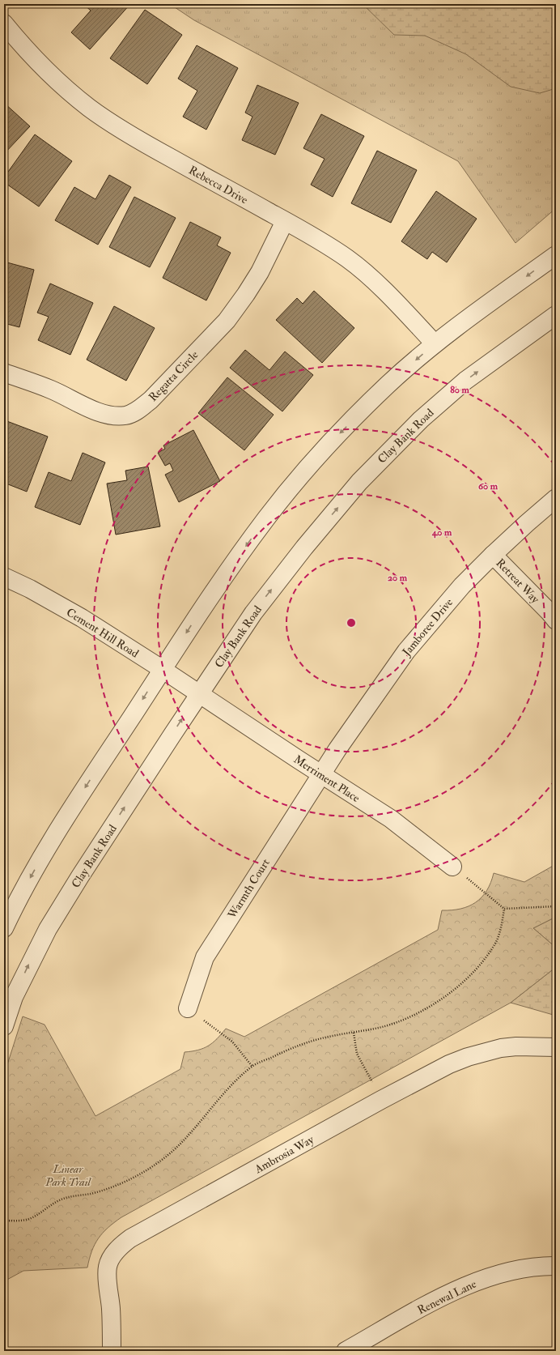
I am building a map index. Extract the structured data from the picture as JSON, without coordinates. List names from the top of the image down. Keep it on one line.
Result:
{"streets":{"street":["Rebecca Drive","Regatta Circle","Clay Bank Road","Retreat Way","Jamboree Drive","Cement Hill Road","Merriment Place","Warmth Court","Ambrosia Way","Renewal Lane"]},"crossings":[["Rebecca Drive","Regatta Circle"],["Clay Bank Road","Cement Hill Road"],["Clay Bank Road","Merriment Place"],["Retreat Way","Jamboree Drive"],["Jamboree Drive","Merriment Place"],["Jamboree Drive","Warmth Court"],["Cement Hill Road","Merriment Place"],["Merriment Place","Warmth Court"]],"parks":["Linear Park Trail"],"rings":["80 m","60 m","40 m","20 m"]}
